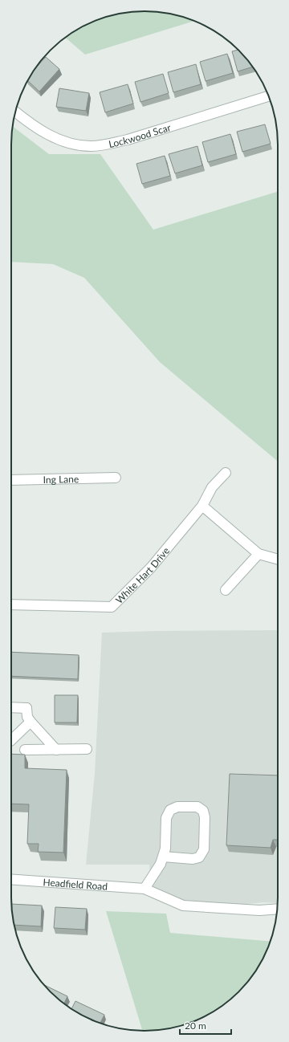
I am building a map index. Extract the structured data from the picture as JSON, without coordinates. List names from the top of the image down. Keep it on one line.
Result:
{"streets":{"street":["Lockwood Scar","Ing Lane","White Hart Drive","Headfield Road"]},"scale_bar":"20 m"}
